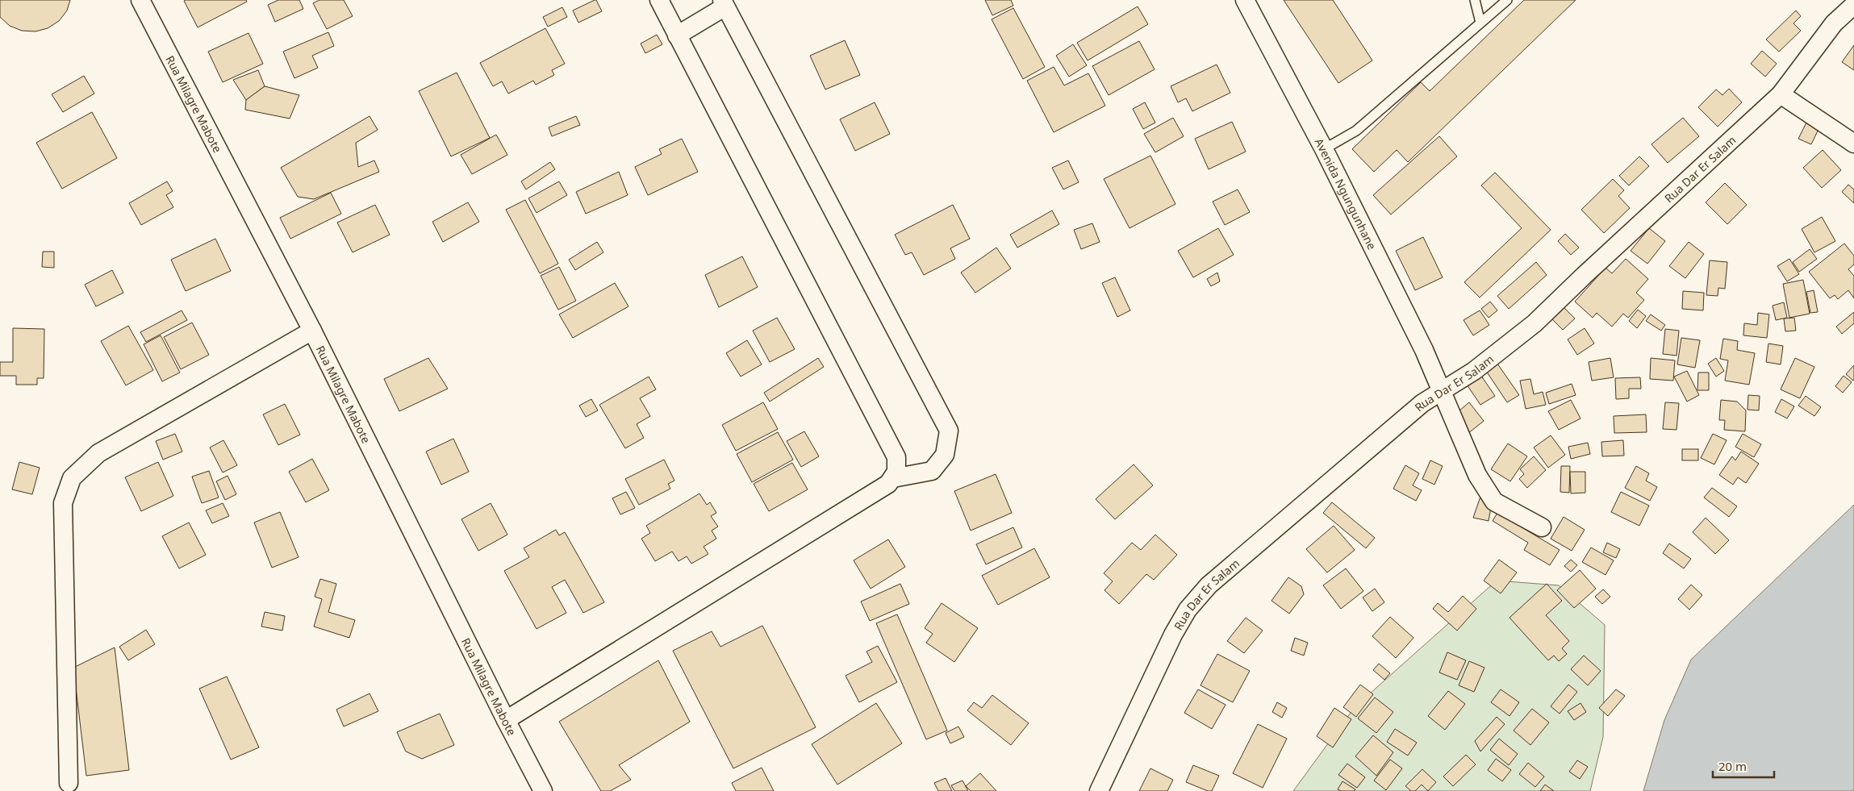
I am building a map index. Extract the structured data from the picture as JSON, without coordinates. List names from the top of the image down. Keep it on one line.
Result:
{"streets":{"street":["Rua Milagre Mabote","Rua Dar Er Salam","Avenida Ngungunhane"]},"crossings":[["Rua Dar Er Salam","Avenida Ngungunhane"]],"scale_bar":"20 m"}
